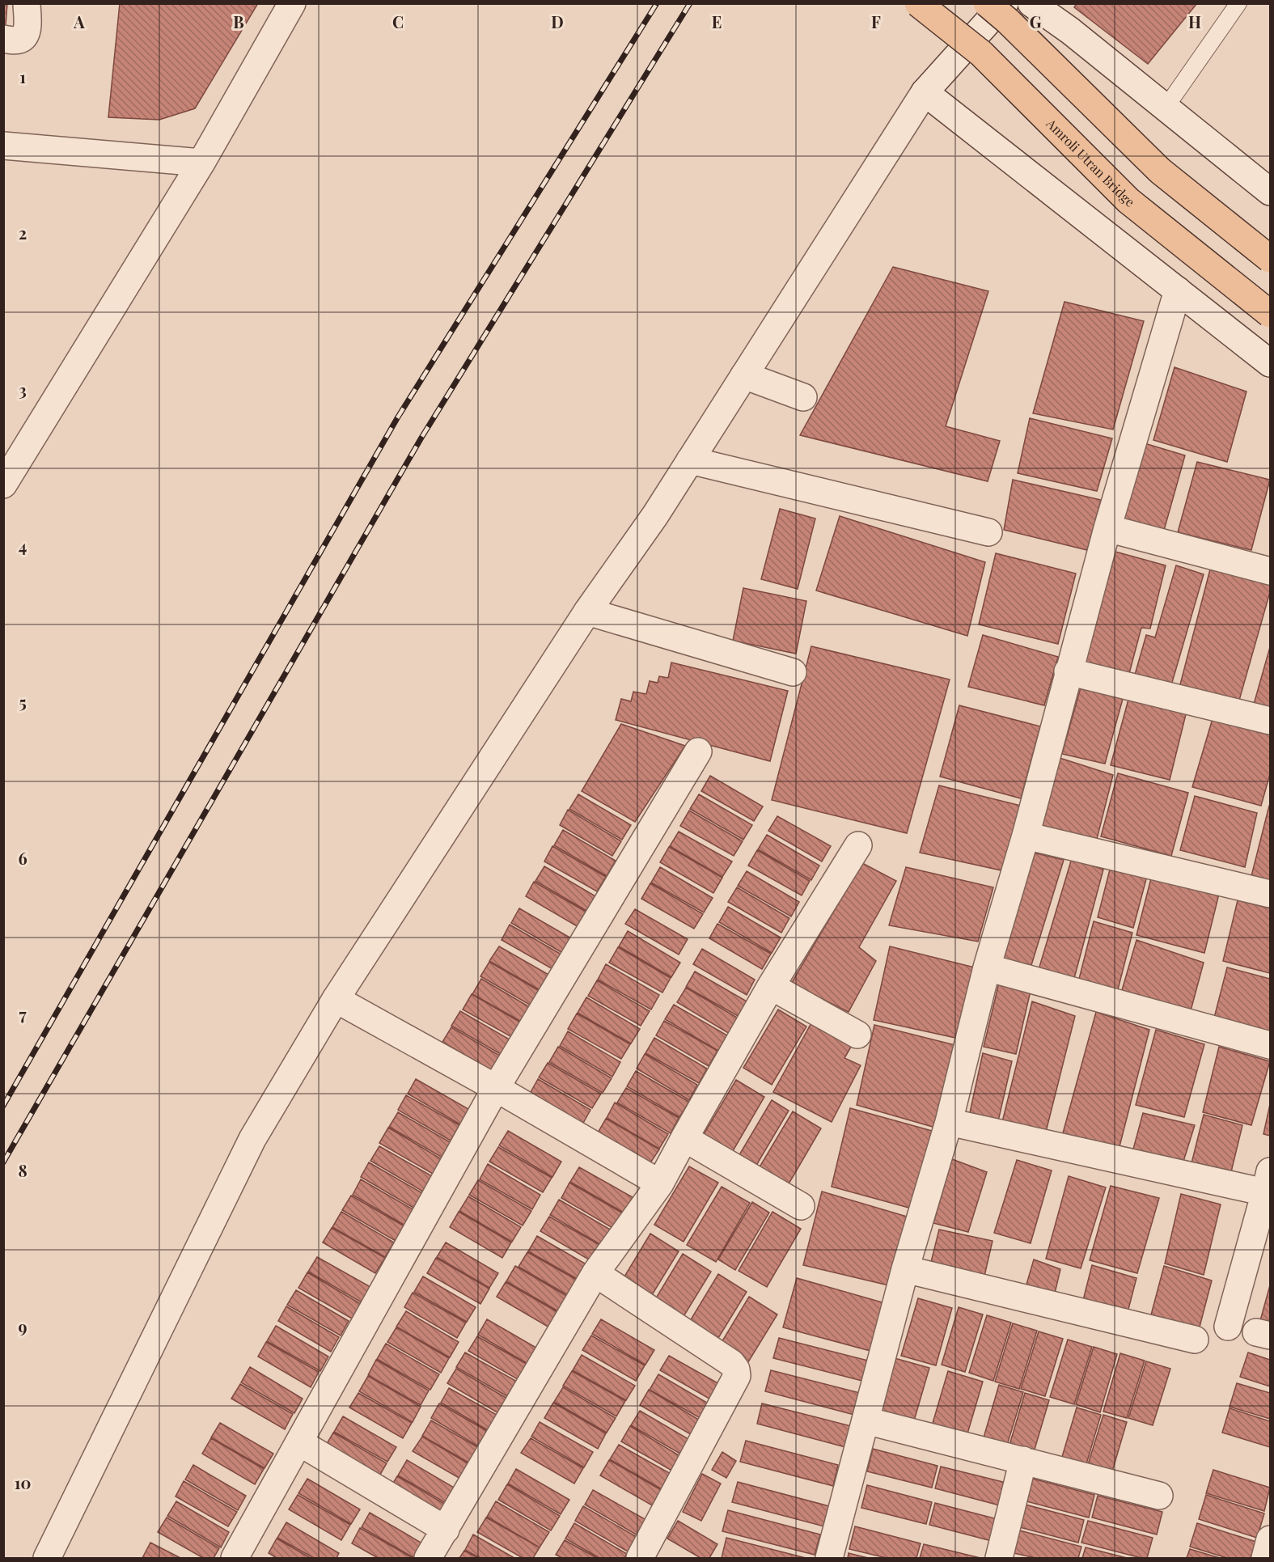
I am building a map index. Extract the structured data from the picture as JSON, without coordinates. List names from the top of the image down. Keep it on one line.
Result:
{"streets":{"main road":["Amroli Utran Bridge"]},"grid":{"columns":["A","B","C","D","E","F","G","H"],"rows":["1","2","3","4","5","6","7","8","9","10"]}}
